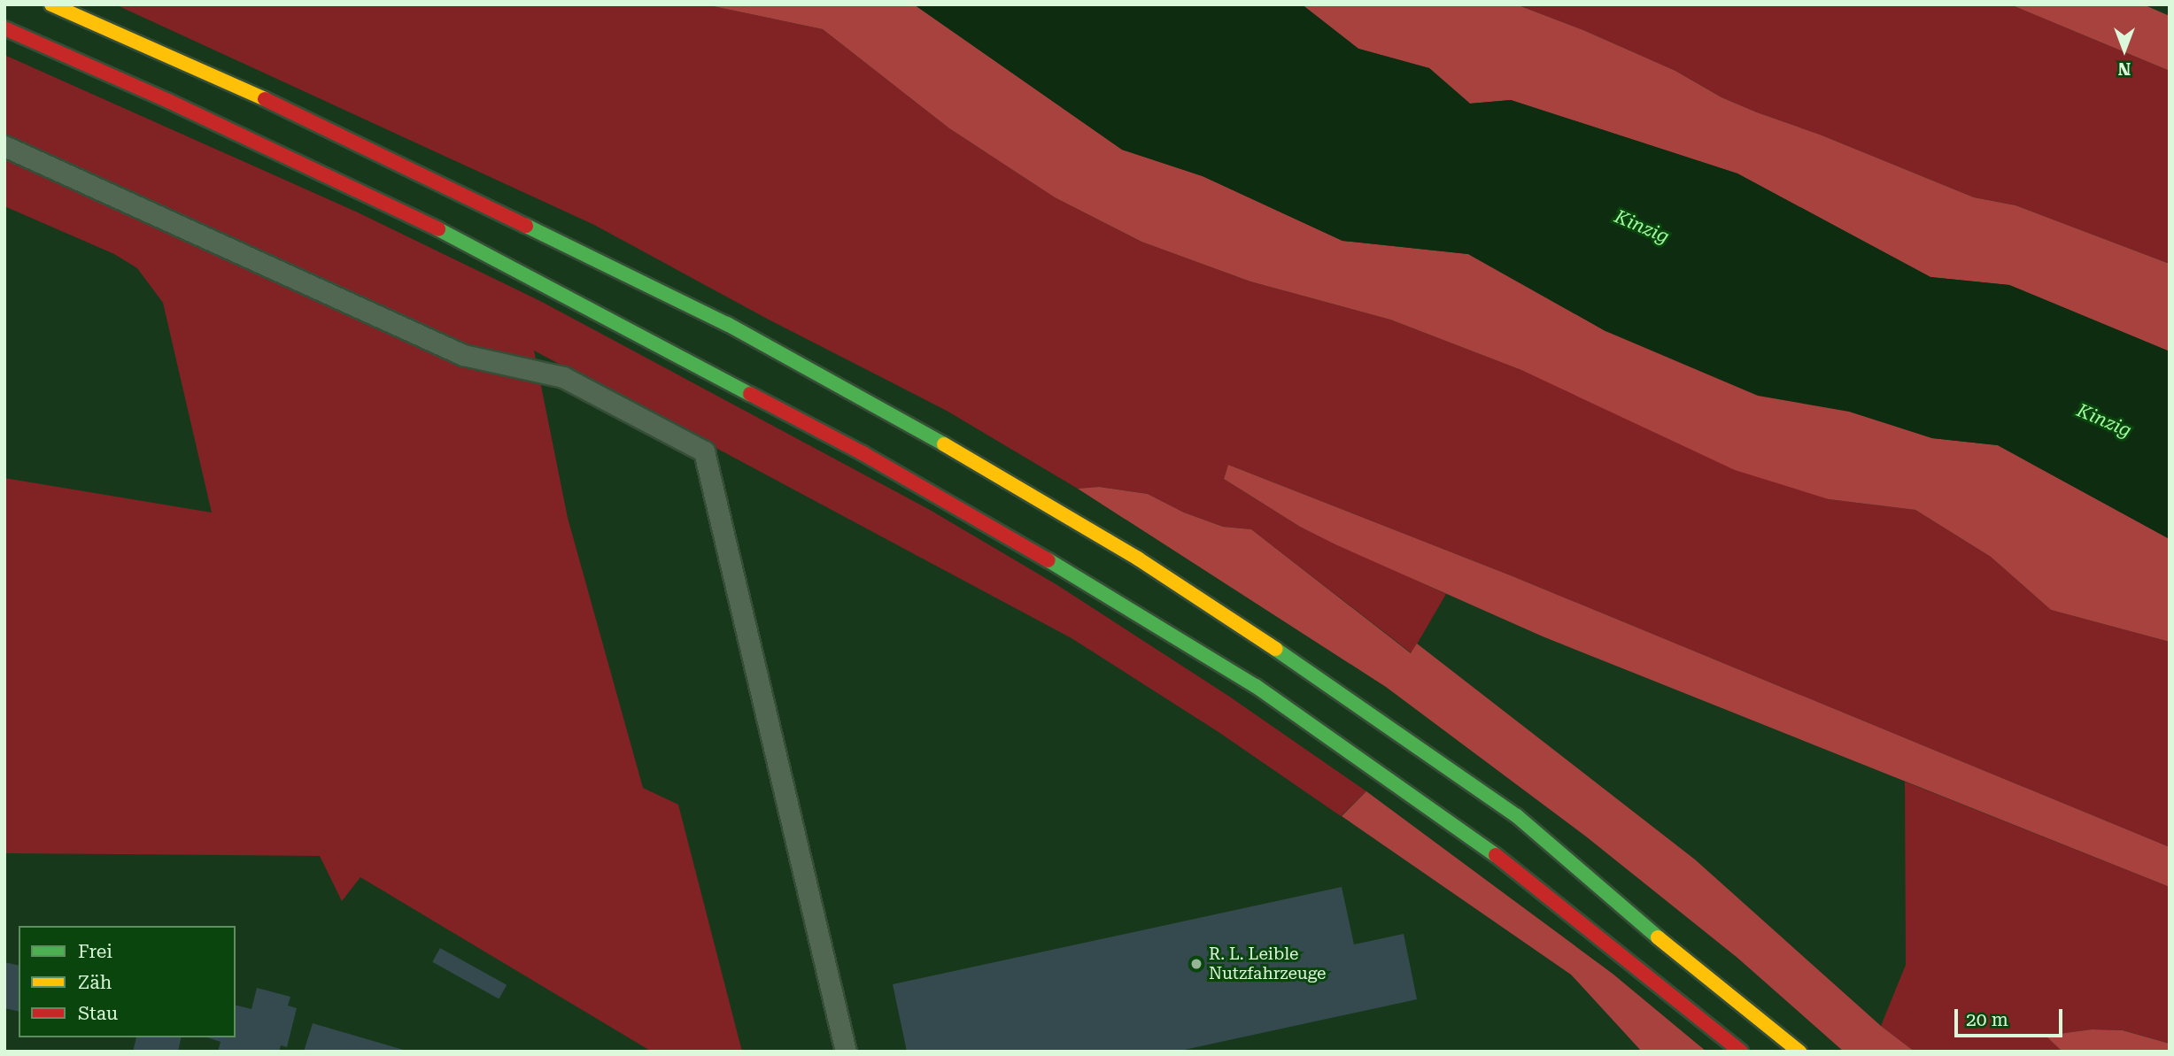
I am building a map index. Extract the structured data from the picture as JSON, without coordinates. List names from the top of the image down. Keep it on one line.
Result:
{"water":["Kinzig"],"places":["R. L. Leible Nutzfahrzeuge"],"legend":["Frei","Zäh","Stau"],"scale_bar":"20 m","north":"bottom"}
